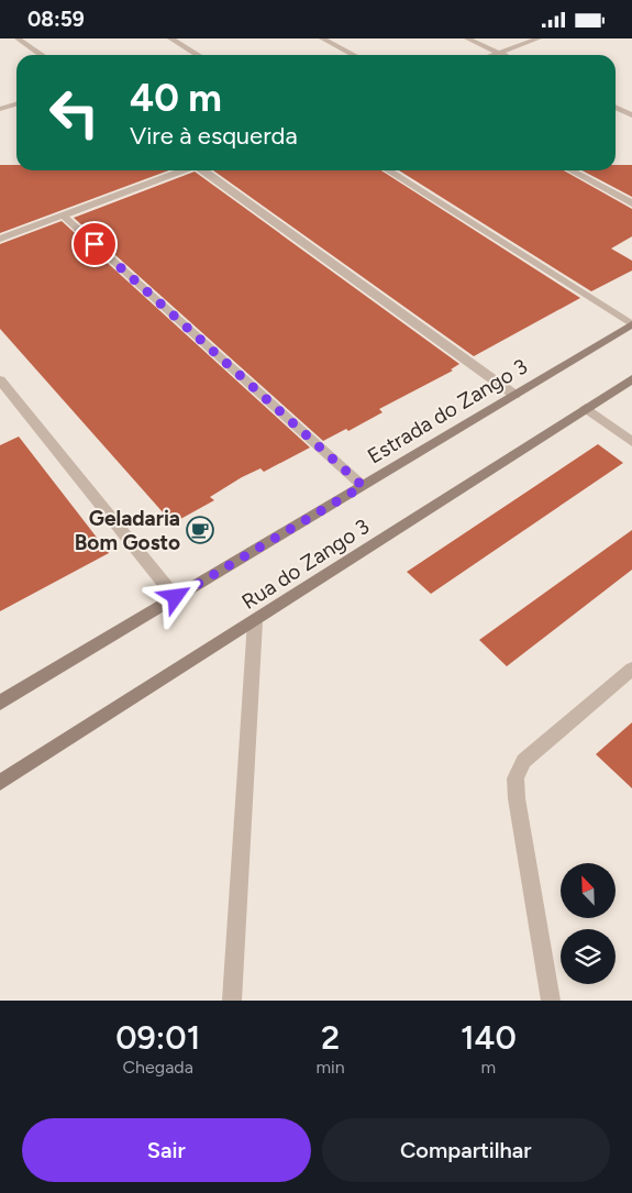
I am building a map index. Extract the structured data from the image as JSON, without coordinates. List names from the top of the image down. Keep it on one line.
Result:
{"streets":{"street":["Estrada do Zango 3","Rua do Zango 3"]},"places":{"cafe":["Geladaria Bom Gosto"]},"north":"top left","page":{"status":"08:59","turn":["40 m","Vire à esquerda"],"eta":["09:01","Chegada","2","min","140","m"],"buttons":["Sair","Compartilhar"]}}
